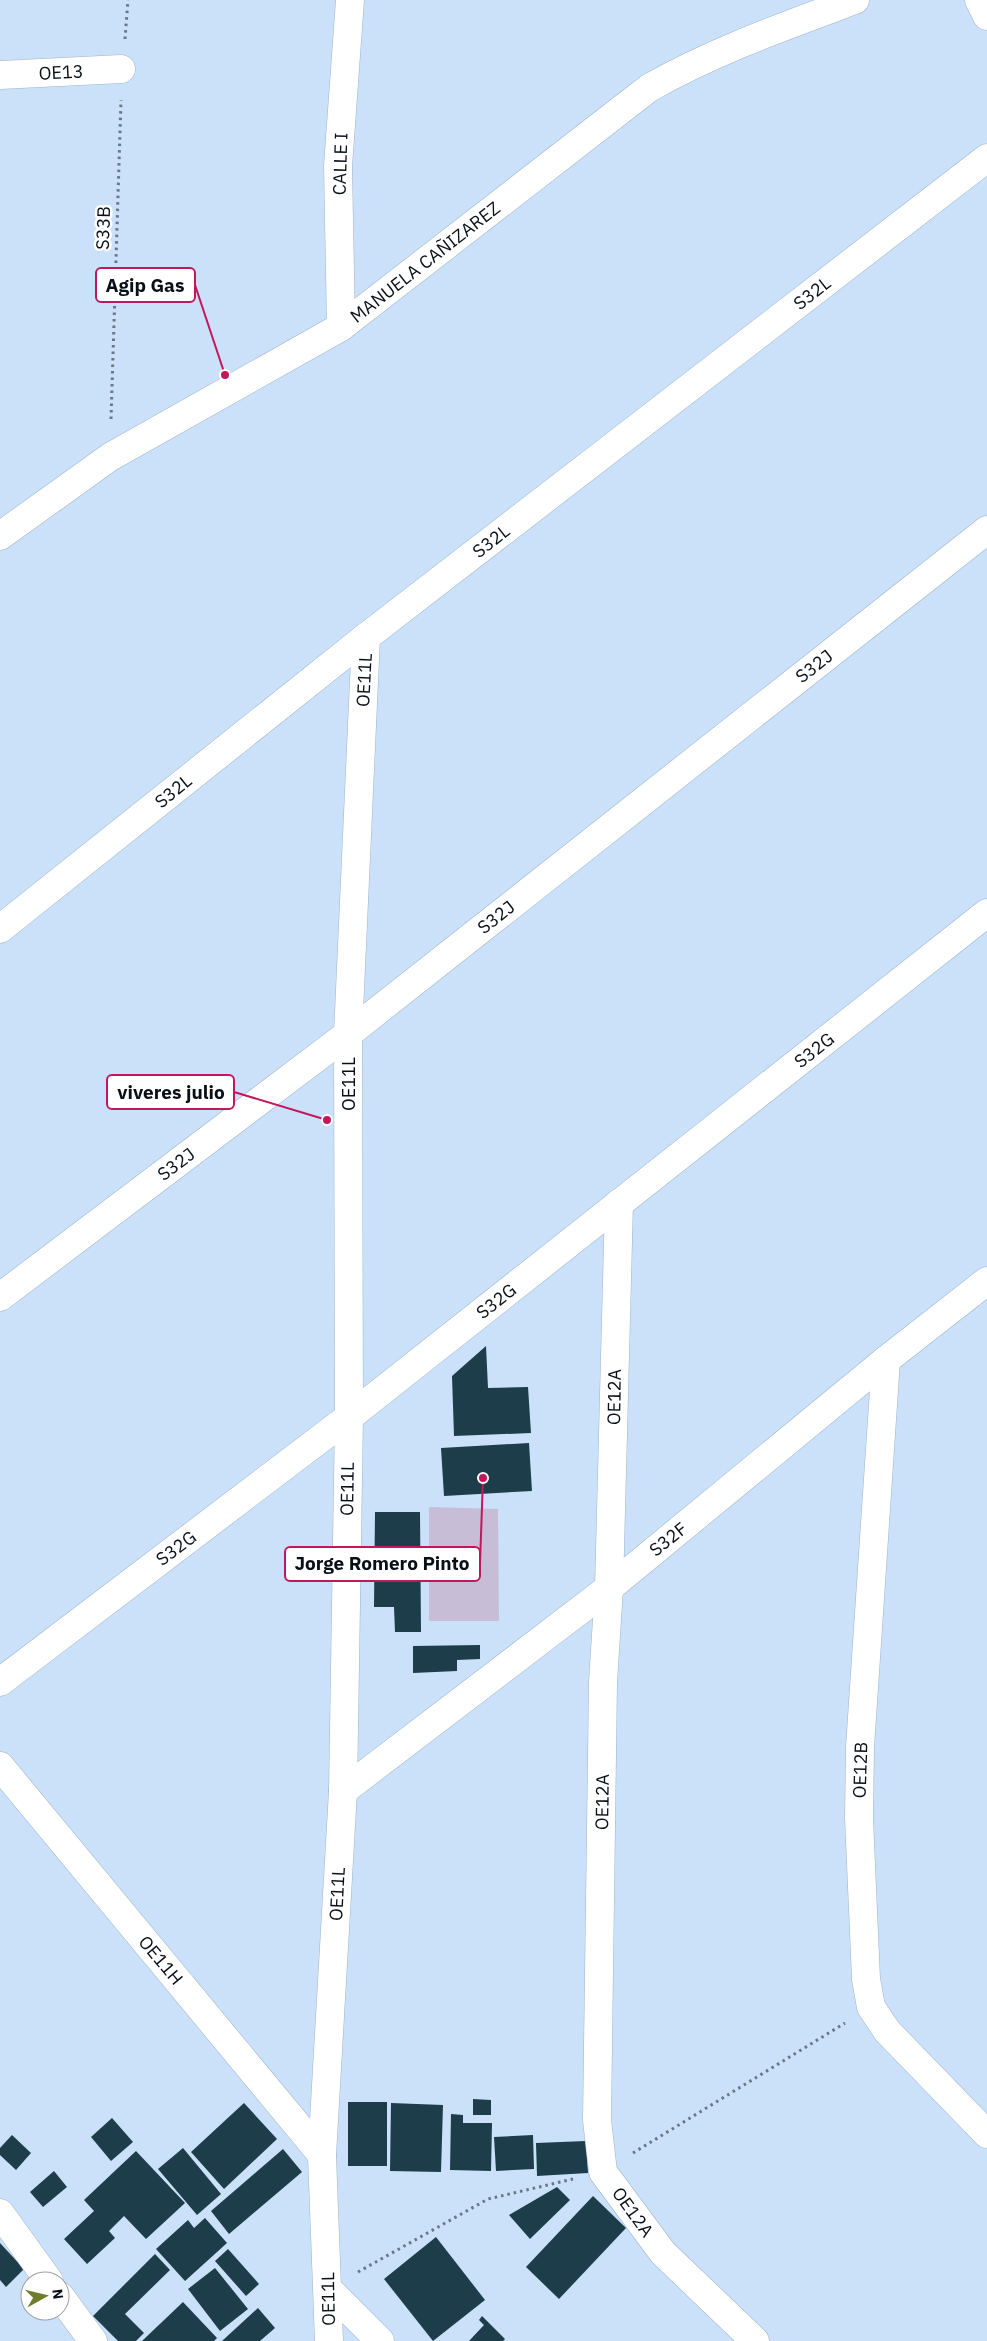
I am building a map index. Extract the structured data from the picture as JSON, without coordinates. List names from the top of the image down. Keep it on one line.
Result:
{"streets":{"street":["OE13","CALLE I","MANUELA CAÑIZAREZ","S32L","S32J","OE11L","S32G","OE12A","S32F","OE12B","OE11H"],"path":["S33B"]},"crossings":[["OE13","S33B"],["CALLE I","MANUELA CAÑIZAREZ"],["S33B","MANUELA CAÑIZAREZ"],["S32L","OE11L"],["S32J","OE11L"],["OE11L","S32G"],["OE11L","S32F"],["OE11L","OE11H"],["S32G","OE12A"],["OE12A","S32F"],["S32F","OE12B"]],"places":["Agip Gas","viveres julio","Jorge Romero Pinto"],"north":"right"}
